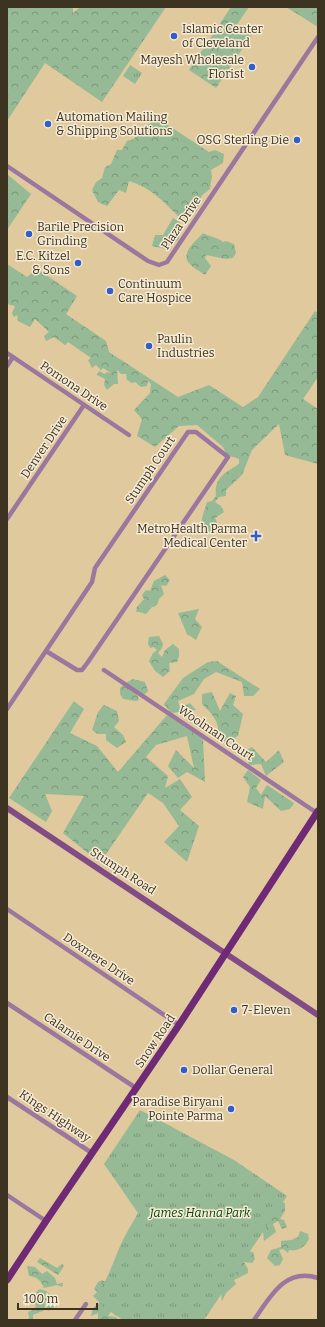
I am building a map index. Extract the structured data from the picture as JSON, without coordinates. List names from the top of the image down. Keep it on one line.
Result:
{"streets":{"main road":["Stumph Road","Snow Road"],"street":["Plaza Drive","Pomona Drive","Denver Drive","Stumph Court","Woolman Court","Doxmere Drive","Calamie Drive","Kings Highway"]},"crossings":[["Pomona Drive","Denver Drive"],["Woolman Court","Snow Road"],["Stumph Road","Snow Road"],["Doxmere Drive","Snow Road"],["Calamie Drive","Snow Road"],["Snow Road","Kings Highway"]],"parks":["James Hanna Park"],"places":{"other":["Islamic Center of Cleveland","Mayesh Wholesale Florist","Automation Mailing & Shipping Solutions","OSG Sterling Die","Barile Precision Grinding","E.C. Kitzel & Sons","Continuum Care Hospice","Paulin Industries","7-Eleven","Dollar General","Paradise Biryani Pointe Parma"],"health":["MetroHealth Parma Medical Center"]},"scale_bar":"100 m"}
